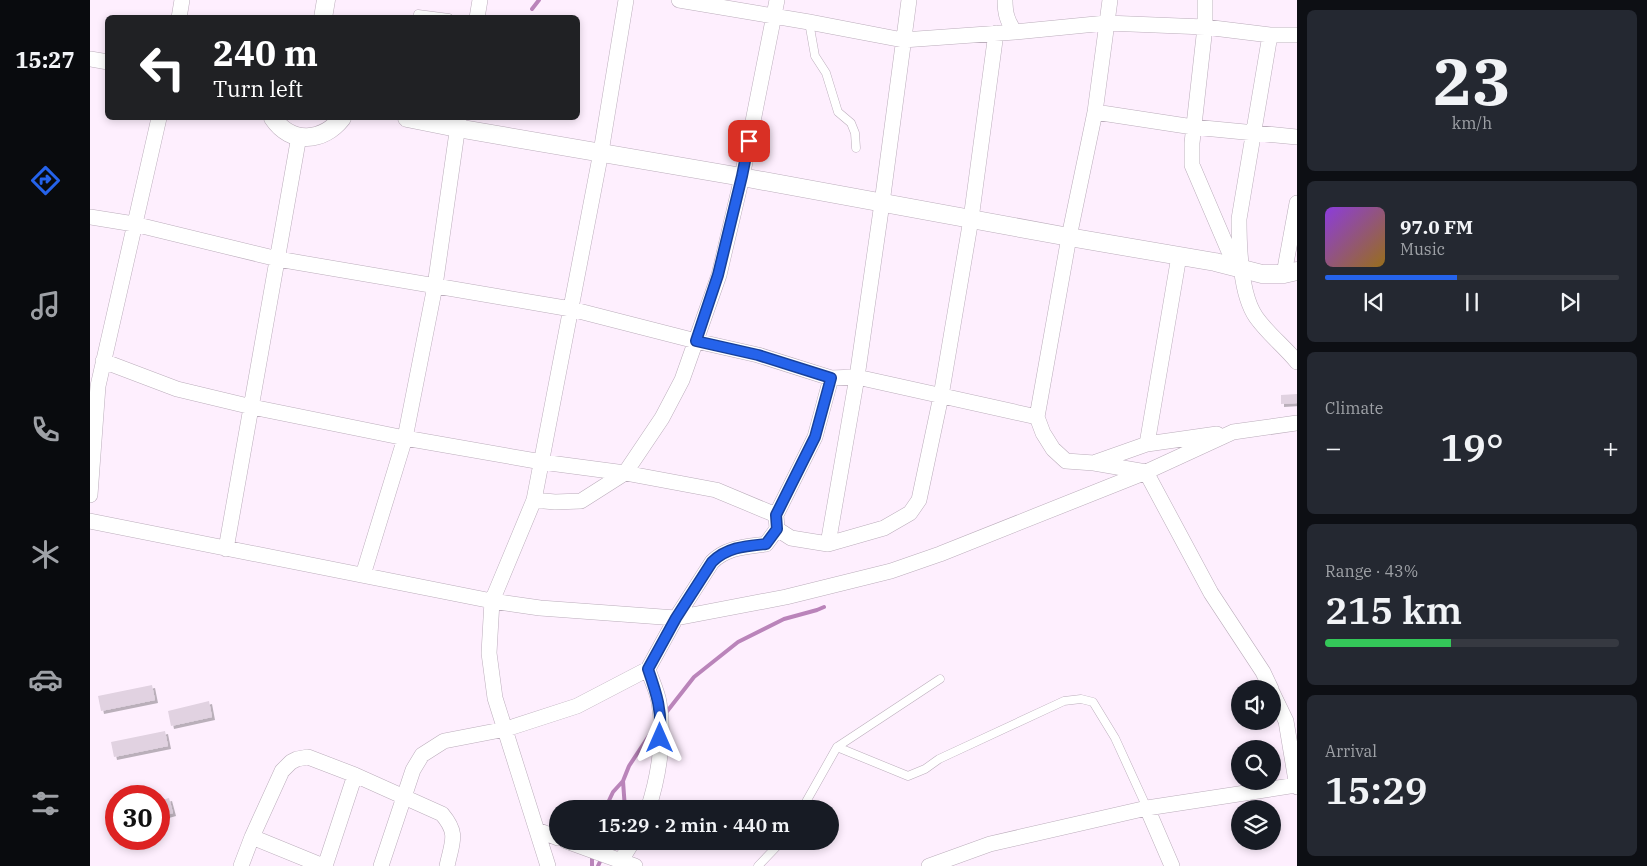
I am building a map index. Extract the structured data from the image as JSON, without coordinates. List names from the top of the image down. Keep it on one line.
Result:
{"page":{"tabs":"15:27","tile":[["23","km/h"],"Climate",["Range · 43%","215 km"],["Arrival","15:29"]],"turn":["240 m","Turn left"],"song":["97.0 FM","Music"],"heat":["−","19°","+"],"limit":"30","trip":"15:29 · 2 min · 440 m"}}
